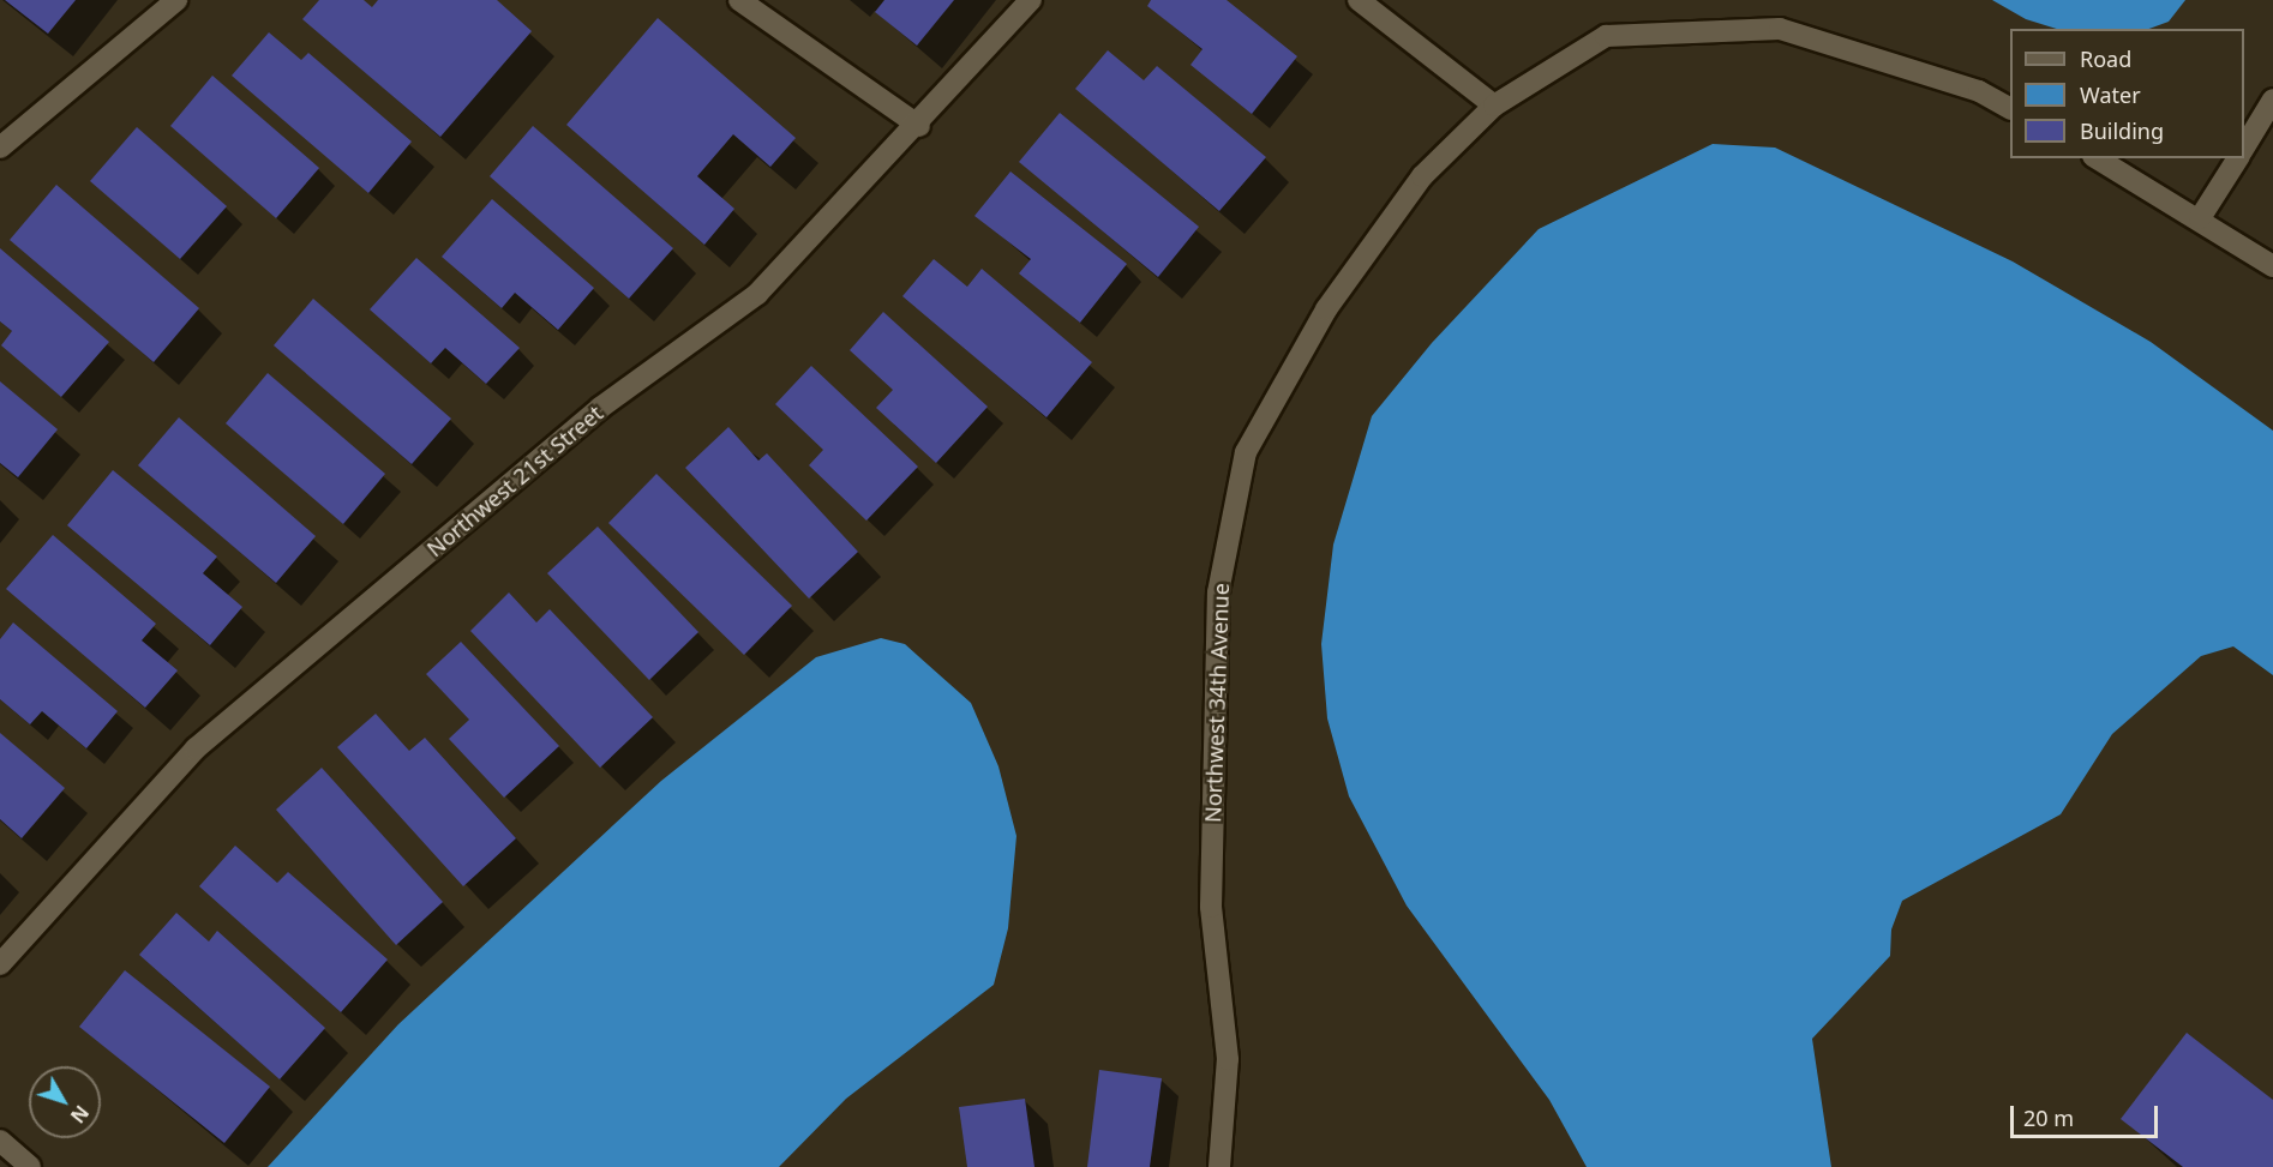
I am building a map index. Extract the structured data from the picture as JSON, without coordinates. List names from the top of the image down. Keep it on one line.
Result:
{"streets":{"street":["Northwest 21st Street","Northwest 34th Avenue"]},"legend":["Road","Water","Building"],"scale_bar":"20 m","north":"bottom right"}
